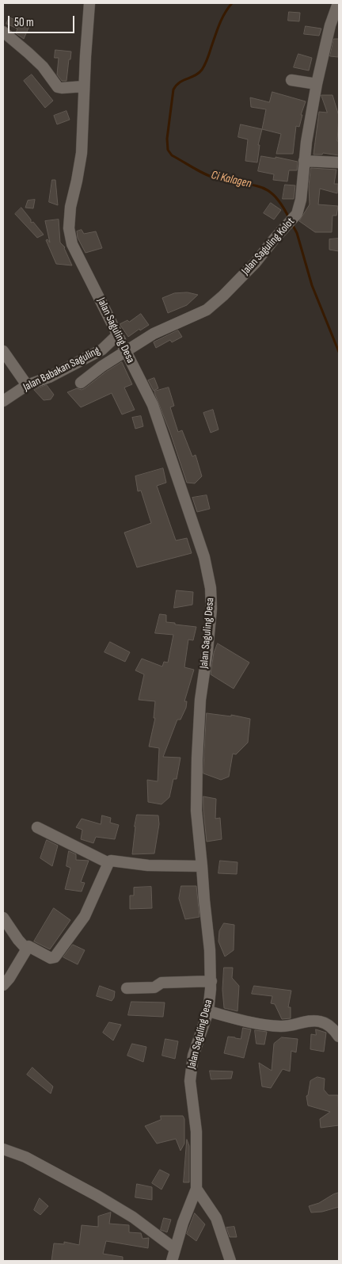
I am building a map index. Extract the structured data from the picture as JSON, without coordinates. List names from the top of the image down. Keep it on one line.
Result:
{"streets":{"street":["Jalan Saguling Kolot","Jalan Saguling Desa","Jalan Babakan Saguling"]},"crossings":[["Jalan Saguling Kolot","Jalan Saguling Desa"],["Jalan Saguling Desa","Jalan Babakan Saguling"]],"water":["Ci Kalagen"],"scale_bar":"50 m"}
